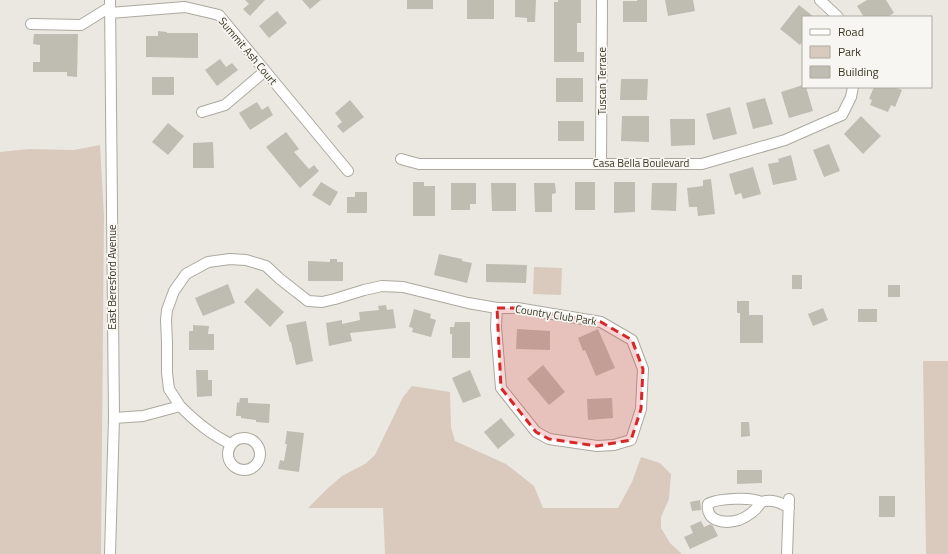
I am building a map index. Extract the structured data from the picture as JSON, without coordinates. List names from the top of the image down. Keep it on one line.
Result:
{"streets":{"street":["Summit Ash Court","Tuscan Terrace","Casa Bella Boulevard","East Beresford Avenue","Country Club Park"]},"crossings":[["Summit Ash Court","East Beresford Avenue"],["Tuscan Terrace","Casa Bella Boulevard"]],"legend":["Road","Park","Building"]}
